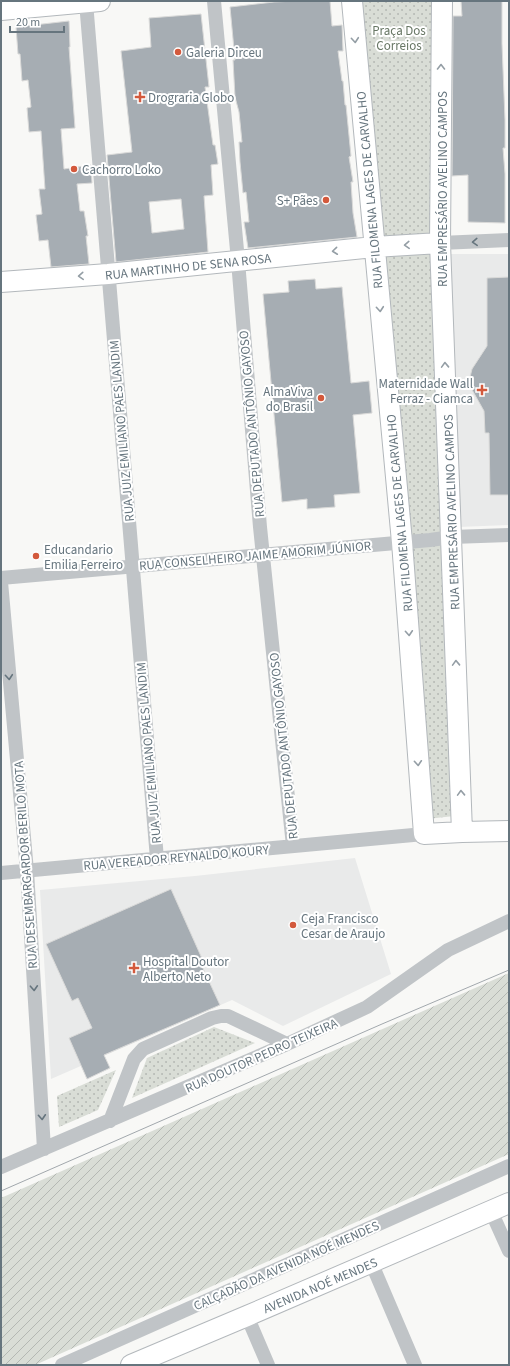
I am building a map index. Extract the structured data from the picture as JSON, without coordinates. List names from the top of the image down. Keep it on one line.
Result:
{"streets":{"street":["RUA EMPRESÁRIO AVELINO CAMPOS","RUA FILOMENA LAGES DE CARVALHO","RUA MARTINHO DE SENA ROSA","RUA DEPUTADO ANTÔNIO GAYOSO","RUA JUIZ EMILIANO PAES LANDIM","RUA CONSELHEIRO JAIME AMORIM JÚNIOR","RUA VEREADOR REYNALDO KOURY","RUA DESEMBARGARDOR BERILO MOTA","RUA DOUTOR PEDRO TEIXEIRA","CALÇADÃO DA AVENIDA NOÉ MENDES","AVENIDA NOÉ MENDES"]},"crossings":[["RUA EMPRESÁRIO AVELINO CAMPOS","RUA MARTINHO DE SENA ROSA"],["RUA EMPRESÁRIO AVELINO CAMPOS","RUA CONSELHEIRO JAIME AMORIM JÚNIOR"],["RUA FILOMENA LAGES DE CARVALHO","RUA MARTINHO DE SENA ROSA"],["RUA FILOMENA LAGES DE CARVALHO","RUA CONSELHEIRO JAIME AMORIM JÚNIOR"],["RUA FILOMENA LAGES DE CARVALHO","RUA VEREADOR REYNALDO KOURY"],["RUA MARTINHO DE SENA ROSA","RUA DEPUTADO ANTÔNIO GAYOSO"],["RUA MARTINHO DE SENA ROSA","RUA JUIZ EMILIANO PAES LANDIM"],["RUA DEPUTADO ANTÔNIO GAYOSO","RUA CONSELHEIRO JAIME AMORIM JÚNIOR"],["RUA DEPUTADO ANTÔNIO GAYOSO","RUA VEREADOR REYNALDO KOURY"],["RUA JUIZ EMILIANO PAES LANDIM","RUA CONSELHEIRO JAIME AMORIM JÚNIOR"],["RUA JUIZ EMILIANO PAES LANDIM","RUA VEREADOR REYNALDO KOURY"],["RUA VEREADOR REYNALDO KOURY","RUA DESEMBARGARDOR BERILO MOTA"],["RUA DESEMBARGARDOR BERILO MOTA","RUA DOUTOR PEDRO TEIXEIRA"]],"one_way":["RUA EMPRESÁRIO AVELINO CAMPOS","RUA FILOMENA LAGES DE CARVALHO","RUA MARTINHO DE SENA ROSA","RUA DESEMBARGARDOR BERILO MOTA"],"parks":["Praça Dos Correios"],"places":{"other":["Galeria Dirceu","Cachorro Loko","S+ Pães","AlmaViva do Brasil","Educandario Emilia Ferreiro","Ceja Francisco Cesar de Araujo"],"health":["Drograria Globo","Maternidade Wall Ferraz - Ciamca","Hospital Doutor Alberto Neto"]},"scale_bar":"20 m"}
